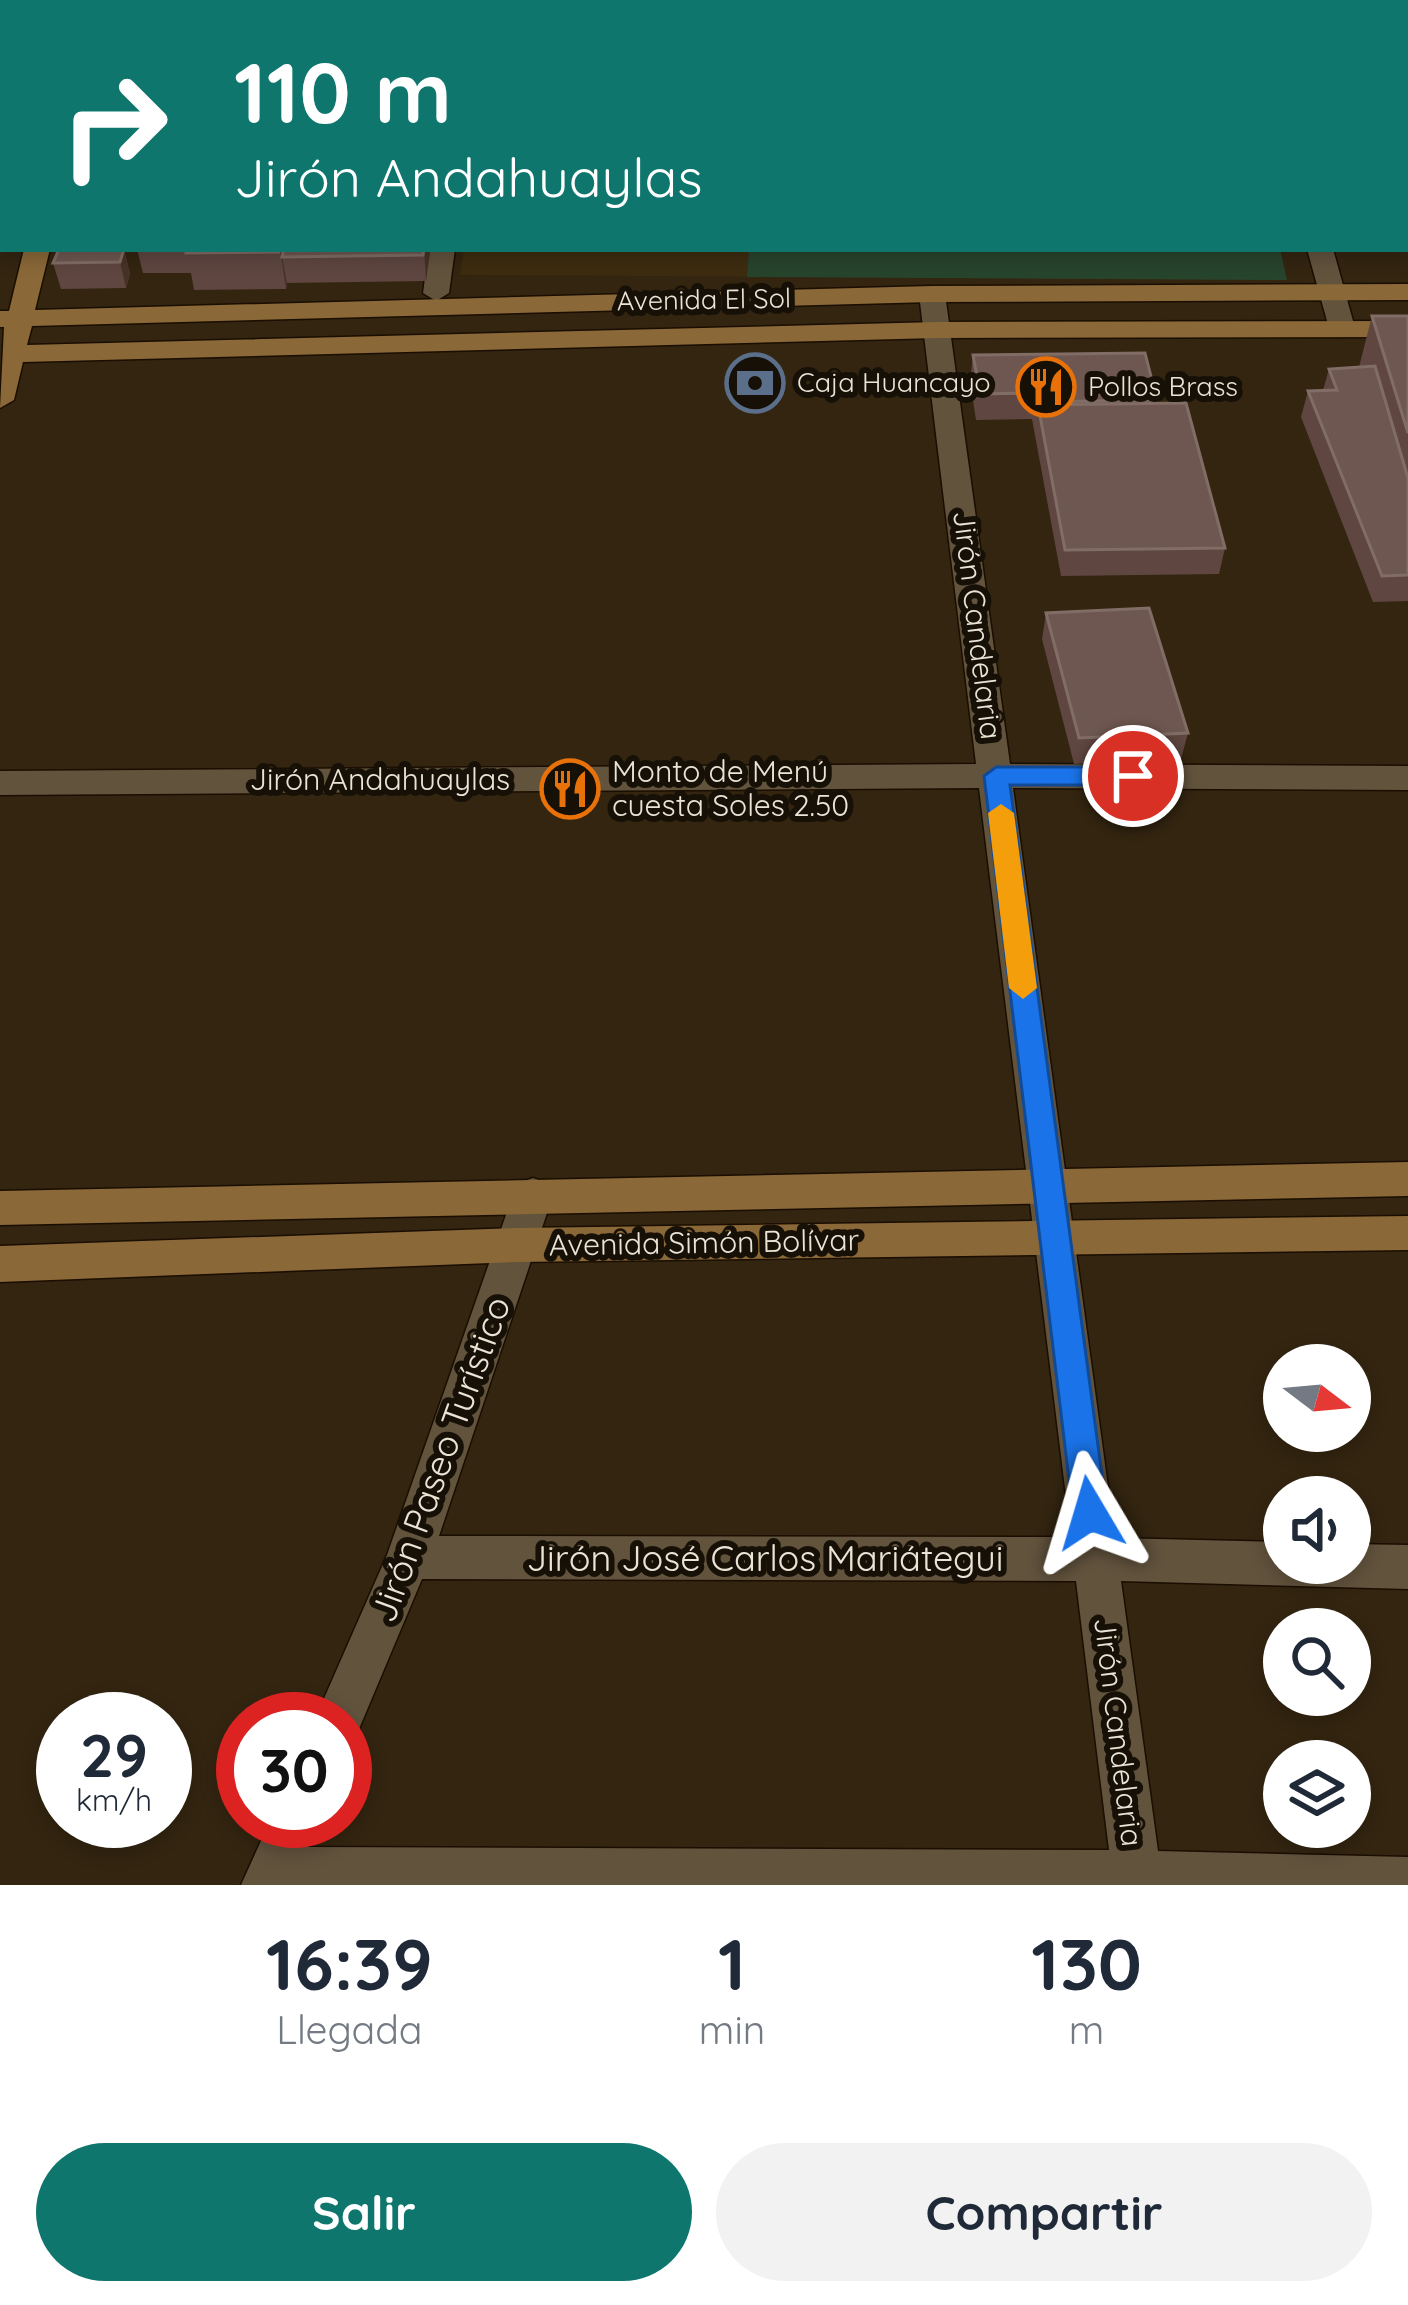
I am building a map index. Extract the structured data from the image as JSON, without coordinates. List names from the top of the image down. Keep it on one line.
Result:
{"streets":{"street":["Avenida El Sol","Jirón Candelaria","Jirón Andahuaylas","Avenida Simón Bolívar","Jirón Paseo Turístico","Jirón José Carlos Mariátegui"]},"crossings":[["Avenida El Sol","Jirón Candelaria"],["Jirón Candelaria","Jirón Andahuaylas"],["Jirón Candelaria","Avenida Simón Bolívar"],["Jirón Candelaria","Jirón José Carlos Mariátegui"],["Avenida Simón Bolívar","Jirón Paseo Turístico"],["Jirón Paseo Turístico","Jirón José Carlos Mariátegui"]],"places":{"bank":["Caja Huancayo"],"restaurant":["Pollos Brass","Monto de Menú cuesta Soles 2.50"]},"north":"right","page":{"turn":["110 m","Jirón Andahuaylas"],"speed":"29 km/h","limit":"30","eta":["16:39","Llegada","1","min","130","m"],"buttons":["Salir","Compartir"]}}
